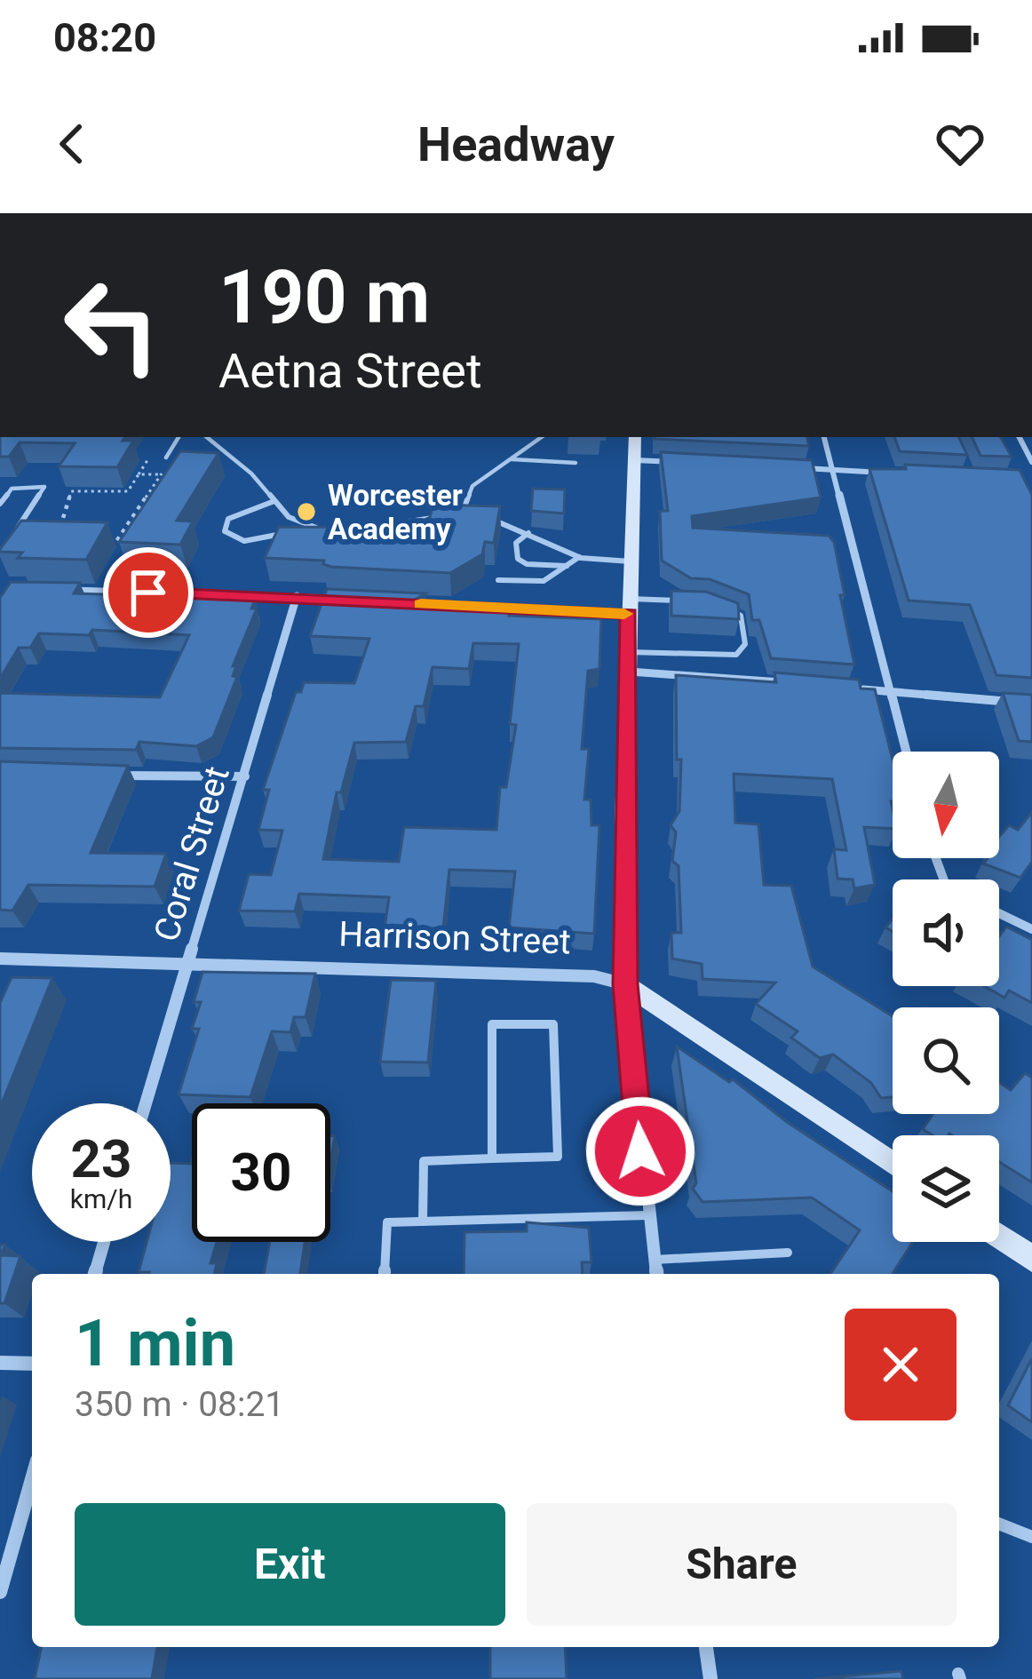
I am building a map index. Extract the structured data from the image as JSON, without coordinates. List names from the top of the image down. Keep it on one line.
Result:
{"streets":{"street":["Coral Street","Harrison Street"]},"crossings":[["Coral Street","Harrison Street"]],"places":["Worcester Academy"],"north":"bottom","page":{"status":"08:20","header":"Headway","turn":["190 m","Aetna Street"],"speed":"23 km/h","limit":"30","heading":["1 min","350 m · 08:21"],"buttons":["Exit","Share"]}}
